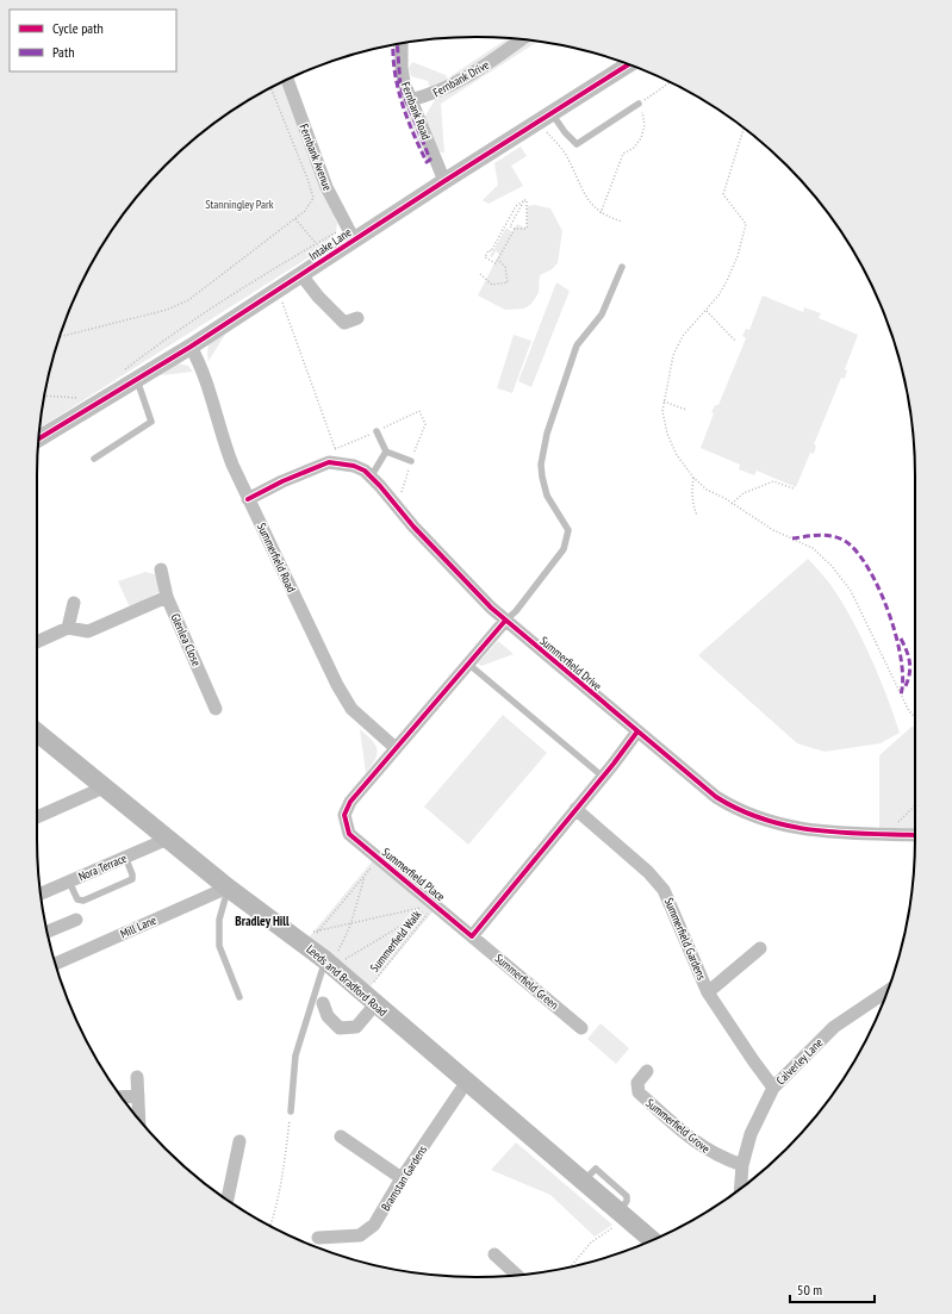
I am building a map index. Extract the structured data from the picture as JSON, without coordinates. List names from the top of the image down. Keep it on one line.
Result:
{"streets":{"main road":["Leeds and Bradford Road"],"street":["Fernbank Drive","Fernbank Road","Fernbank Avenue","Intake Lane","Summerfield Road","Glenlea Close","Summerfield Drive","Nora Terrace","Summerfield Place","Mill Lane","Summerfield Gardens","Summerfield Green","Calverley Lane","Summerfield Grove","Bramstan Gardens"],"path":["Summerfield Walk"]},"crossings":[["Fernbank Drive","Fernbank Road"],["Fernbank Road","Intake Lane"],["Fernbank Avenue","Intake Lane"],["Intake Lane","Summerfield Road"],["Summerfield Road","Summerfield Drive"],["Summerfield Road","Summerfield Place"],["Summerfield Drive","Summerfield Place"],["Nora Terrace","Leeds and Bradford Road"],["Summerfield Place","Summerfield Walk"],["Summerfield Place","Summerfield Green"],["Mill Lane","Leeds and Bradford Road"],["Summerfield Gardens","Calverley Lane"],["Summerfield Walk","Leeds and Bradford Road"],["Leeds and Bradford Road","Bramstan Gardens"],["Calverley Lane","Summerfield Grove"]],"districts":["Bradley Hill"],"parks":["Stanningley Park"],"legend":["Cycle path","Path"],"scale_bar":"50 m"}
